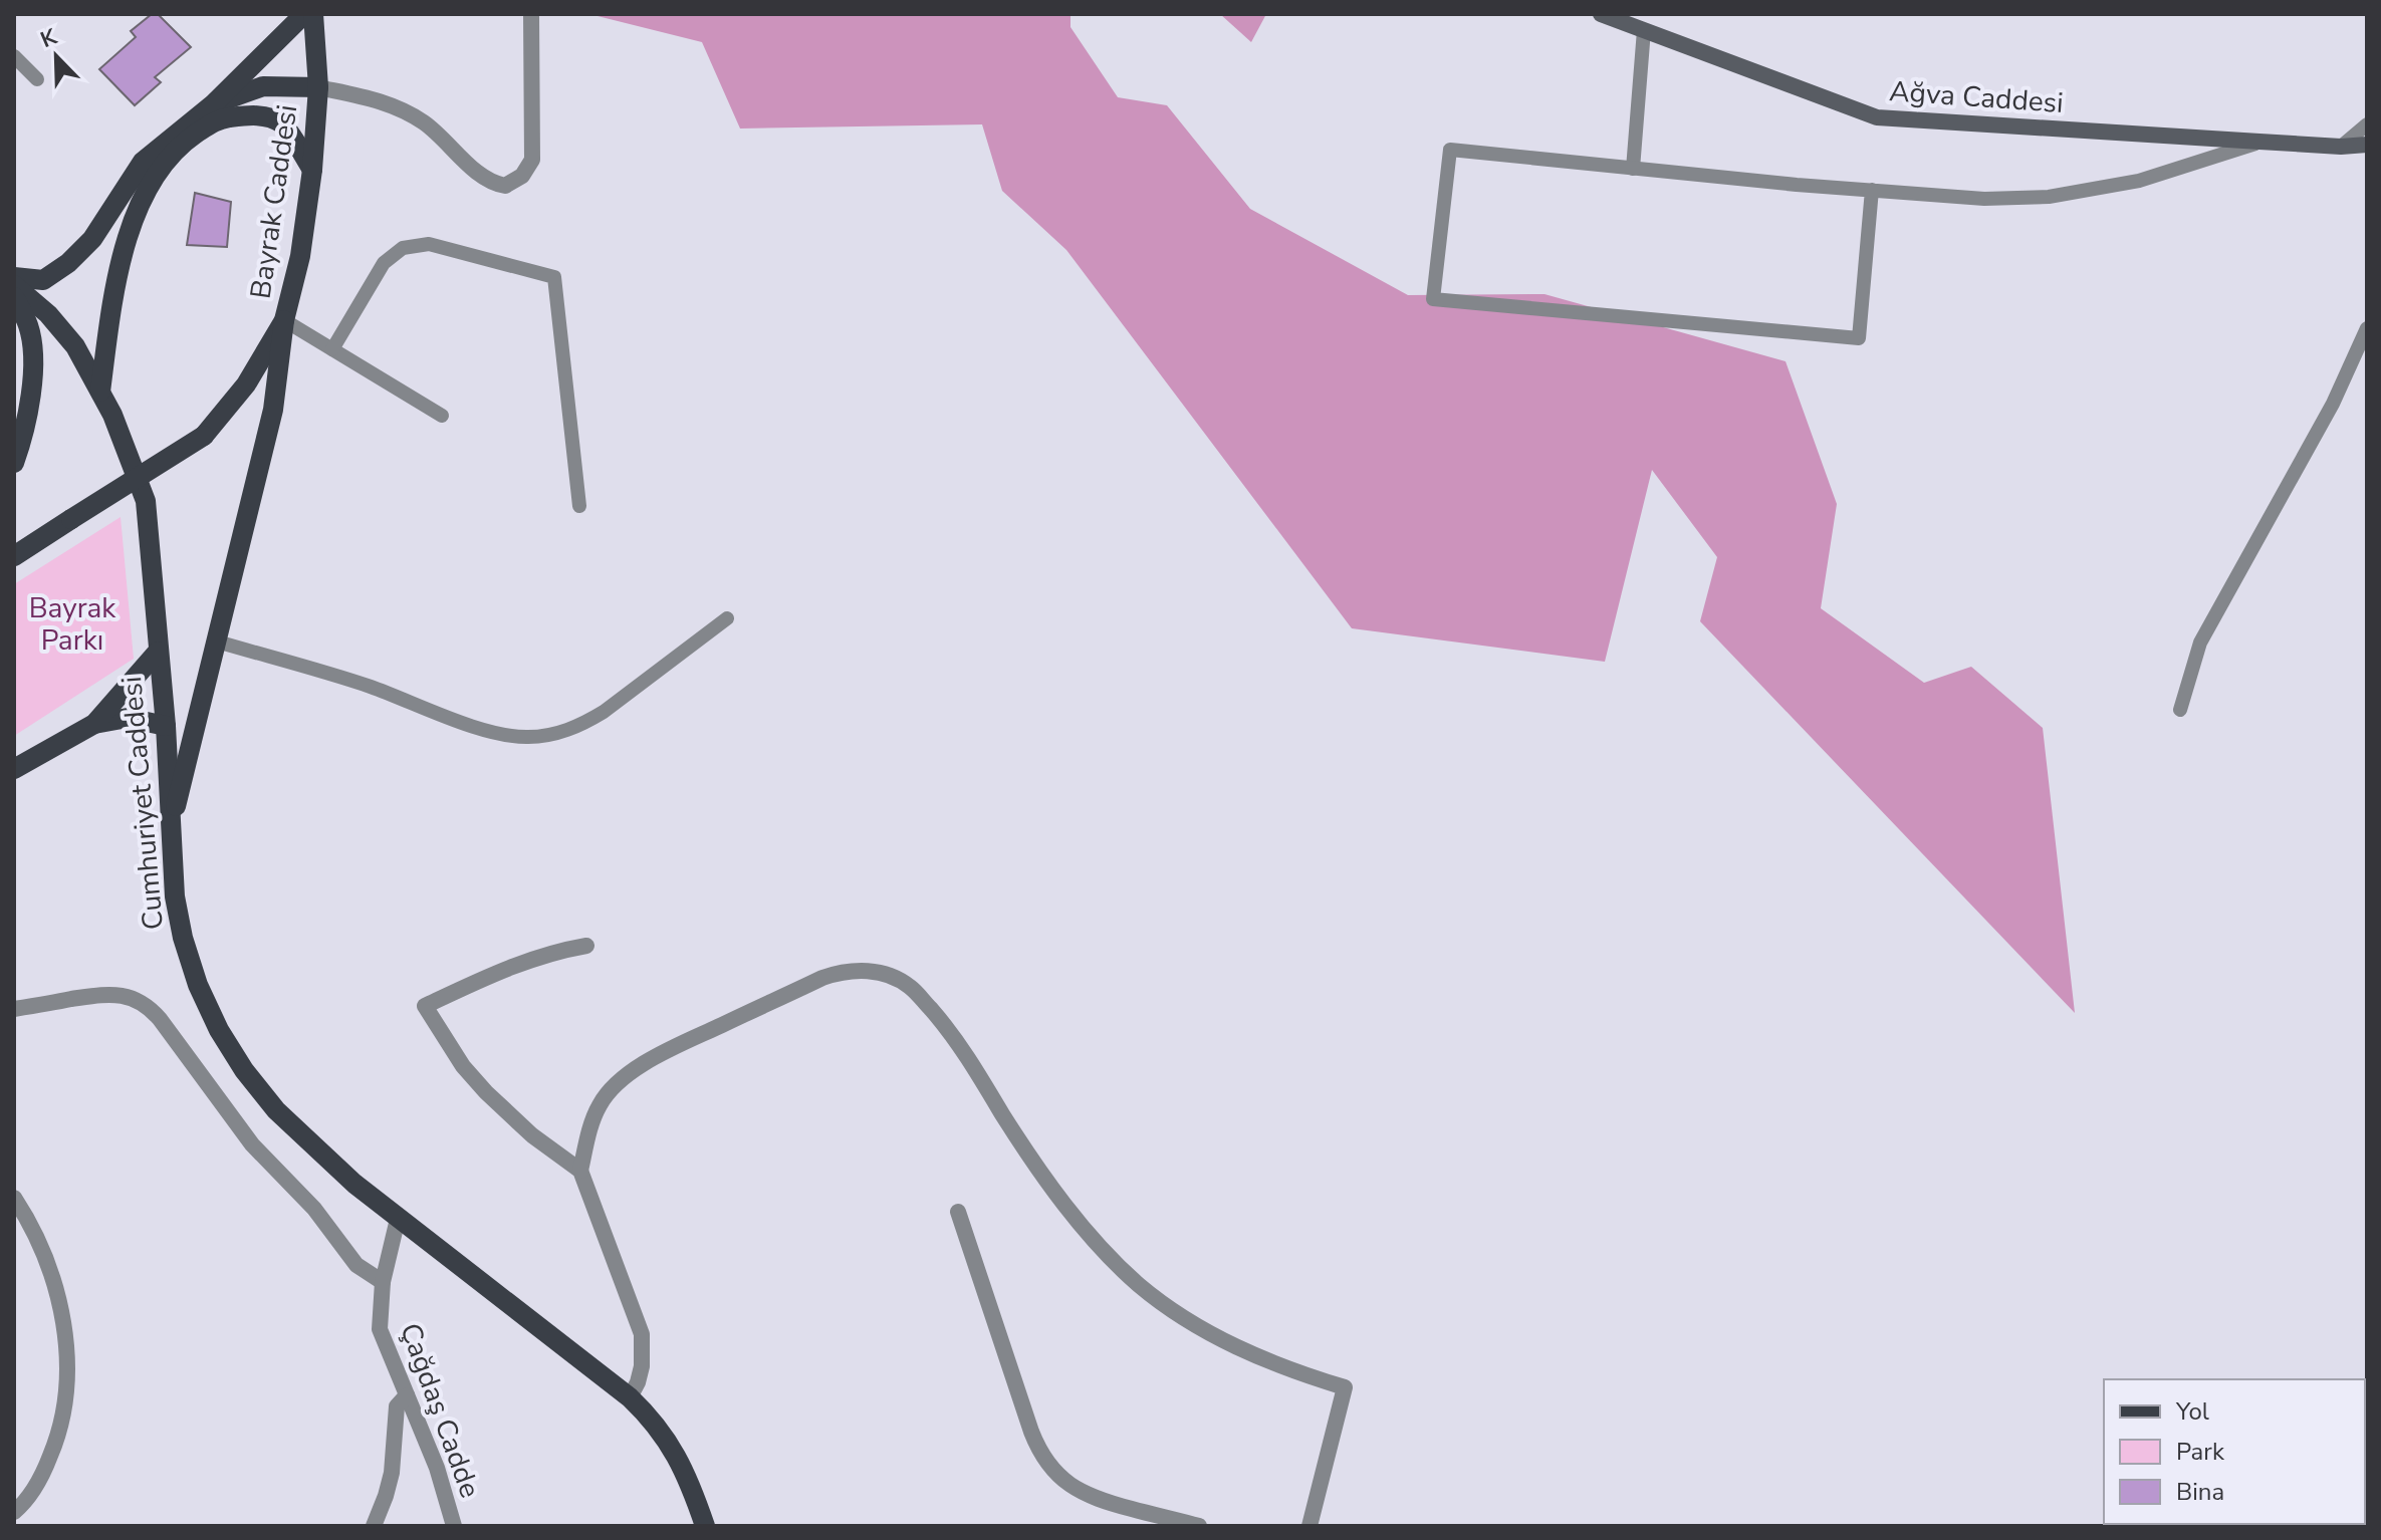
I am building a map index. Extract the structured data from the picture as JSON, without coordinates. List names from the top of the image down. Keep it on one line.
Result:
{"streets":{"main road":["Bayrak Caddesi","Cumhuriyet Caddesi"],"street":["Ağva Caddesi","Çağdaş Cadde"]},"crossings":[["Cumhuriyet Caddesi","Çağdaş Cadde"]],"parks":["Bayrak Parkı"],"legend":["Yol","Park","Bina"],"north":"top left"}
